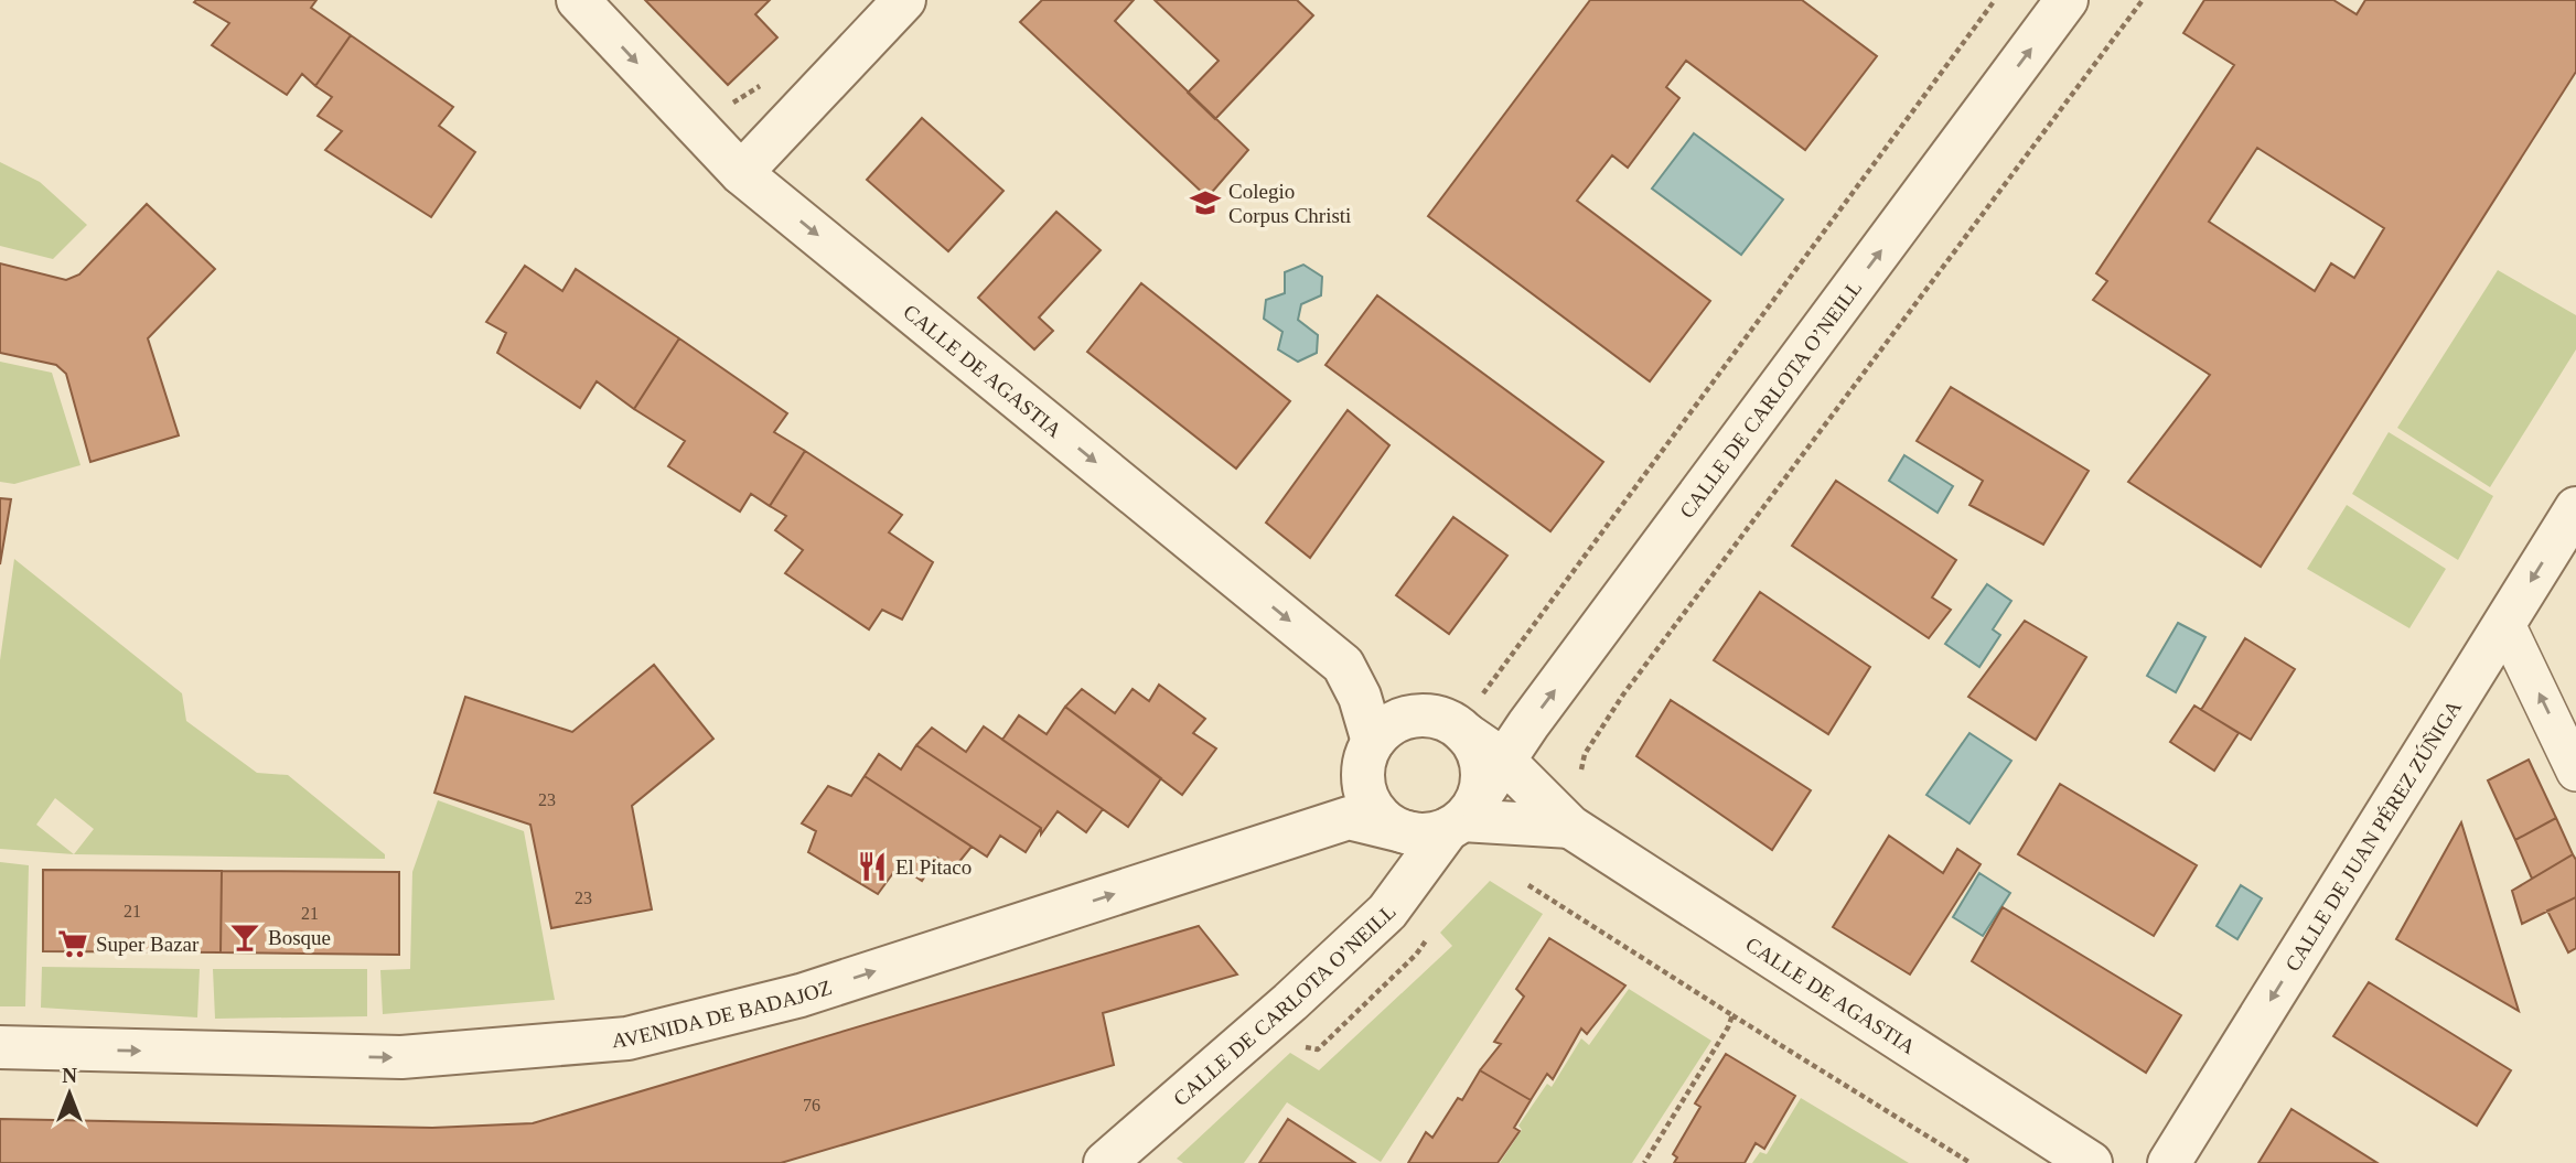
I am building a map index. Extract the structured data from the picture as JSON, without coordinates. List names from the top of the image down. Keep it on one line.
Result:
{"streets":{"street":["CALLE DE AGASTIA","CALLE DE CARLOTA O’NEILL","CALLE DE JUAN PÉREZ ZÚÑIGA","AVENIDA DE BADAJOZ"]},"crossings":[["CALLE DE AGASTIA","CALLE DE CARLOTA O’NEILL"],["CALLE DE AGASTIA","AVENIDA DE BADAJOZ"],["CALLE DE CARLOTA O’NEILL","AVENIDA DE BADAJOZ"]],"one_way":["CALLE DE AGASTIA","CALLE DE CARLOTA O’NEILL","CALLE DE JUAN PÉREZ ZÚÑIGA","AVENIDA DE BADAJOZ"],"places":{"school or university":["Colegio Corpus Christi"],"restaurant":["El Pitaco"],"bar":["Bosque"],"supermarket":["Super Bazar"]},"house_numbers":["23","23","21","21","76"],"north":"top"}
